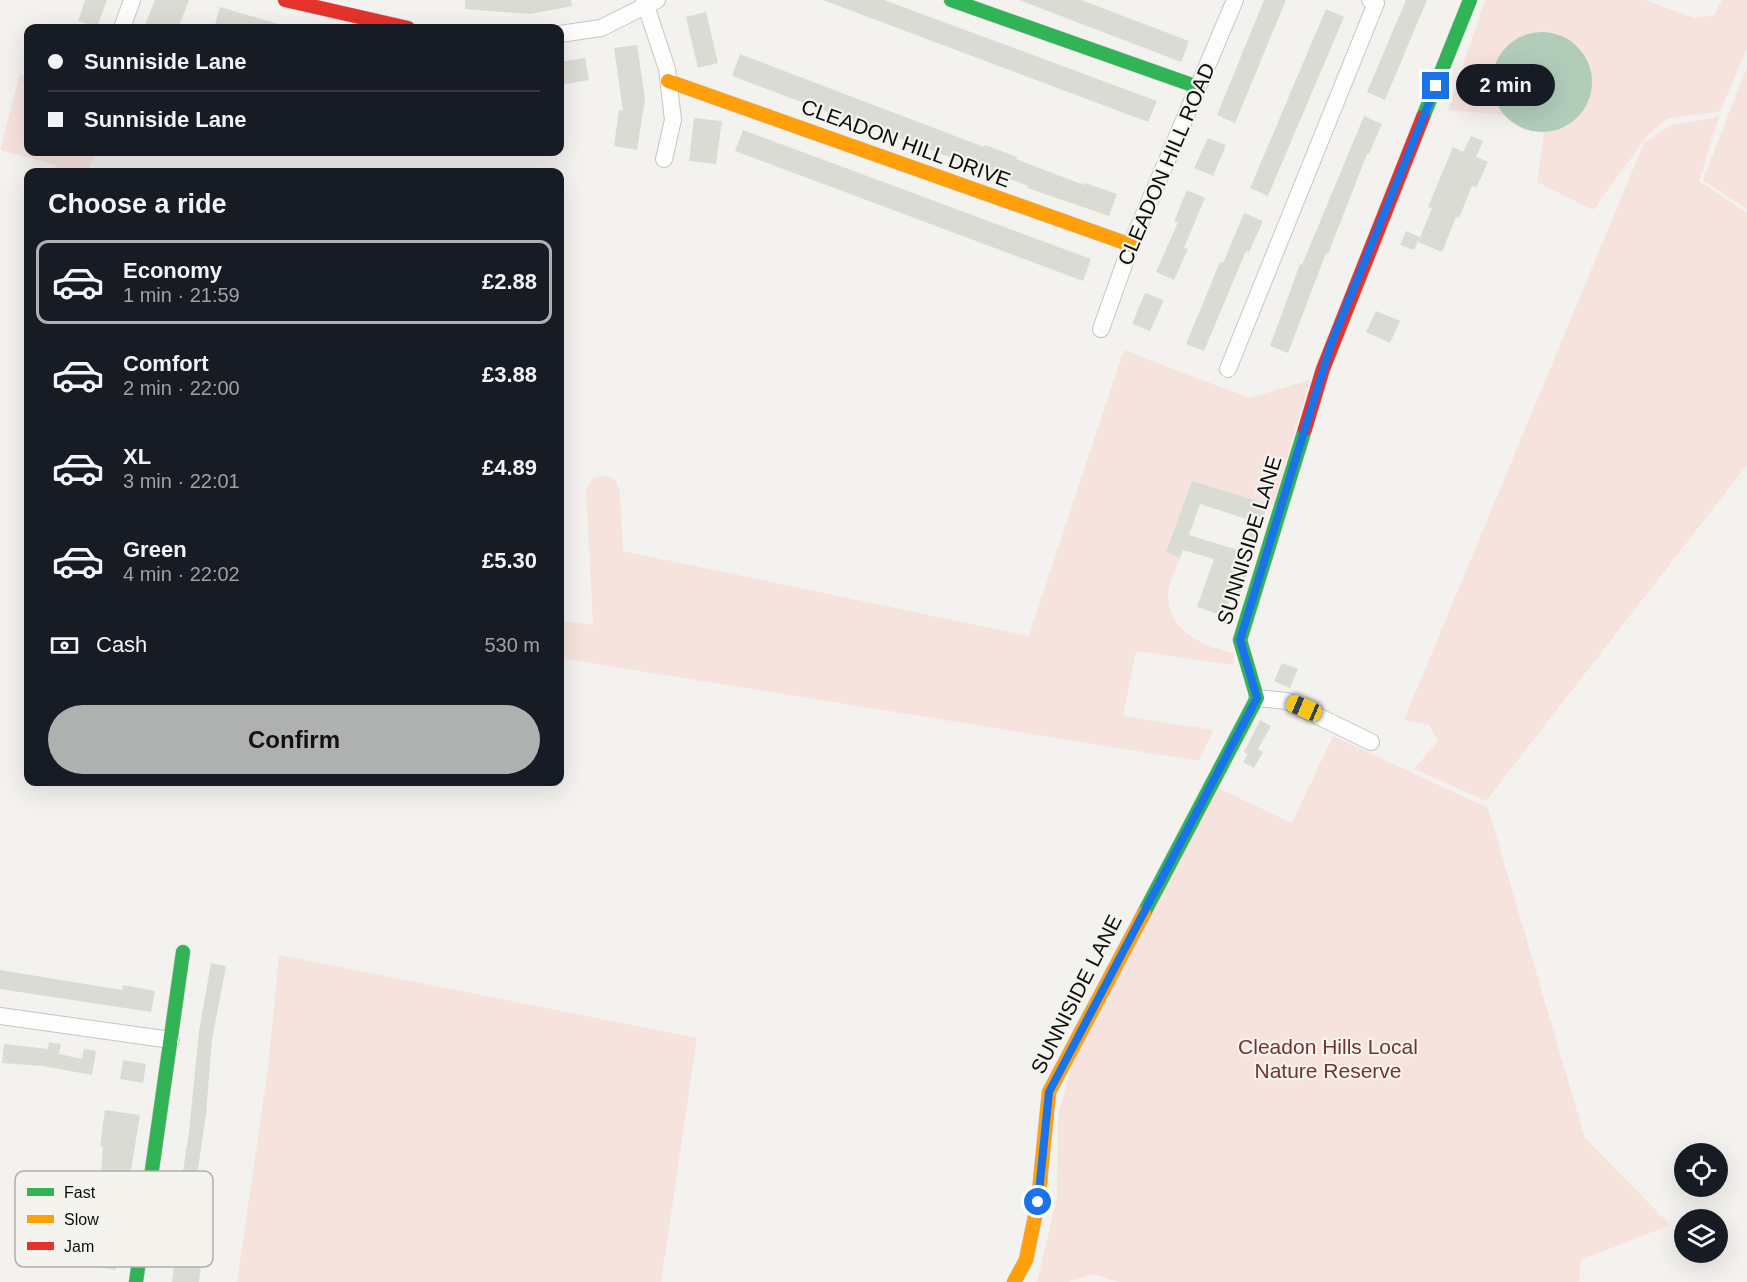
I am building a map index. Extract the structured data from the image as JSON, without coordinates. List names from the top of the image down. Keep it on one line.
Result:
{"streets":{"street":["CLEADON HILL DRIVE","CLEADON HILL ROAD","SUNNISIDE LANE"]},"crossings":[["CLEADON HILL DRIVE","CLEADON HILL ROAD"]],"parks":["Cleadon Hills Local Nature Reserve"],"legend":["Fast","Slow","Jam"],"page":{"banner":["Sunniside Lane","Sunniside Lane"],"bubble":"2 min","heading":"Choose a ride","list":[{"name":"Economy","note":"1 min · 21:59","value":"£2.88"},{"name":"Comfort","note":"2 min · 22:00","value":"£3.88"},{"name":"XL","note":"3 min · 22:01","value":"£4.89"},{"name":"Green","note":"4 min · 22:02","value":"£5.30"}],"pay":["Cash","530 m"],"buttons":"Confirm"}}
